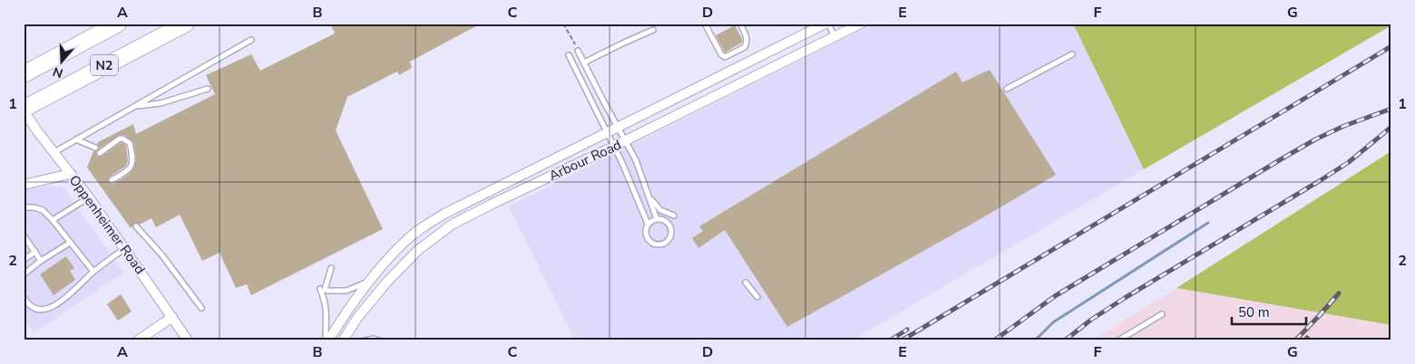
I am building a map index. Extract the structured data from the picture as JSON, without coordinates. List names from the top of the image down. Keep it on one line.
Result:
{"streets":{"highway":["N2"],"street":["Arbour Road","Oppenheimer Road"]},"crossings":[["N2","Oppenheimer Road"]],"scale_bar":"50 m","north":"bottom","grid":{"columns":["A","B","C","D","E","F","G"],"rows":["1","2"]}}
